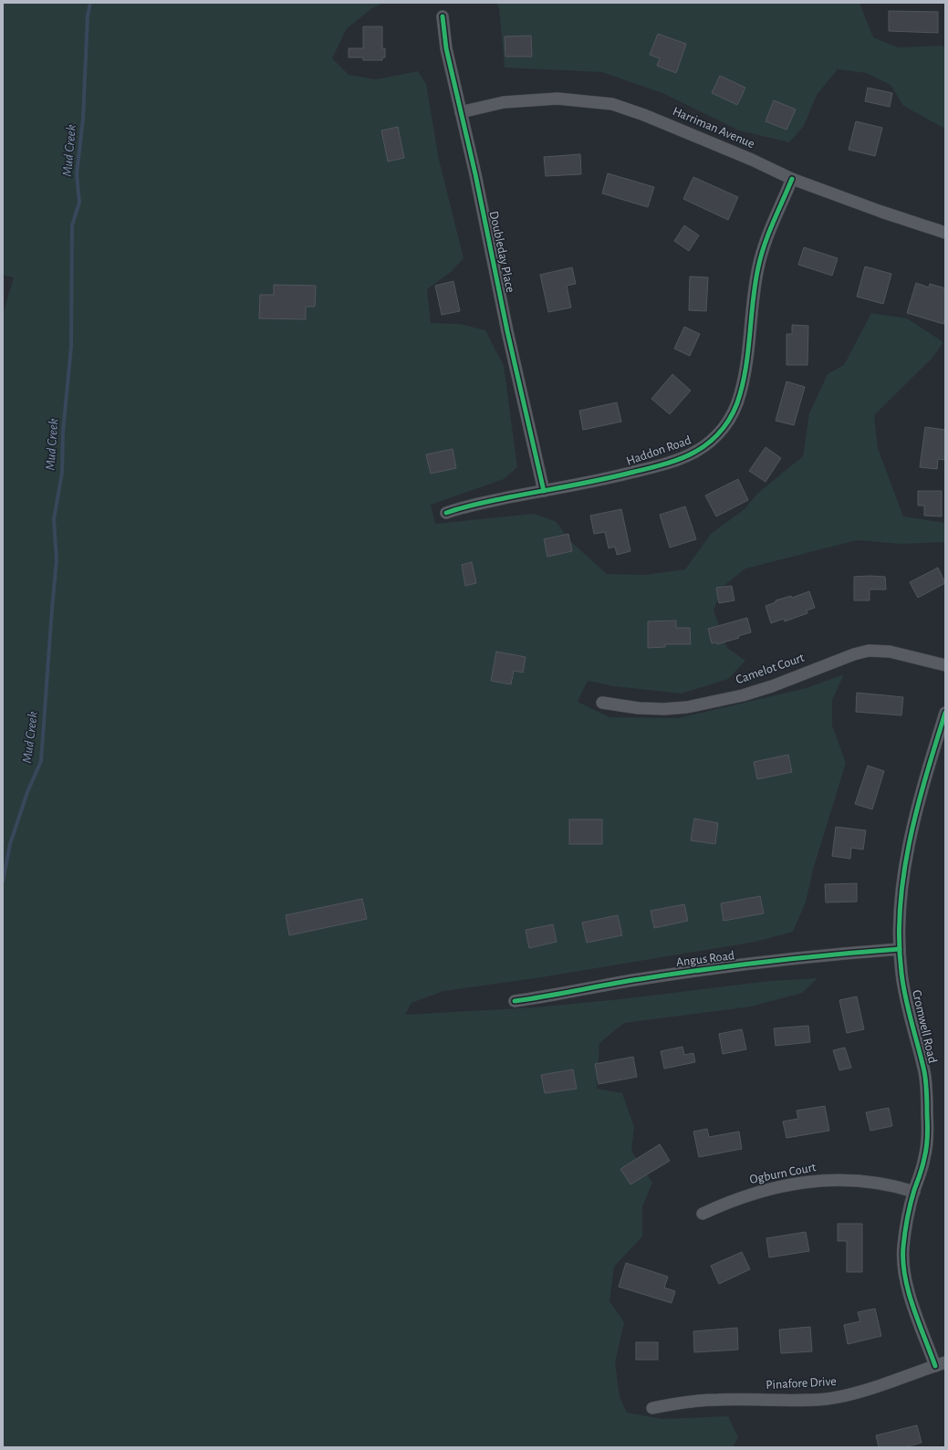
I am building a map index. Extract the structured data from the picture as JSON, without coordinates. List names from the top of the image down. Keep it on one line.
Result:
{"streets":{"street":["Harriman Avenue","Doubleday Place","Haddon Road","Camelot Court","Angus Road","Cromwell Road","Ogburn Court","Pinafore Drive"]},"crossings":[["Harriman Avenue","Doubleday Place"],["Harriman Avenue","Haddon Road"],["Doubleday Place","Haddon Road"],["Angus Road","Cromwell Road"],["Cromwell Road","Ogburn Court"],["Cromwell Road","Pinafore Drive"]],"water":["Mud Creek"]}
